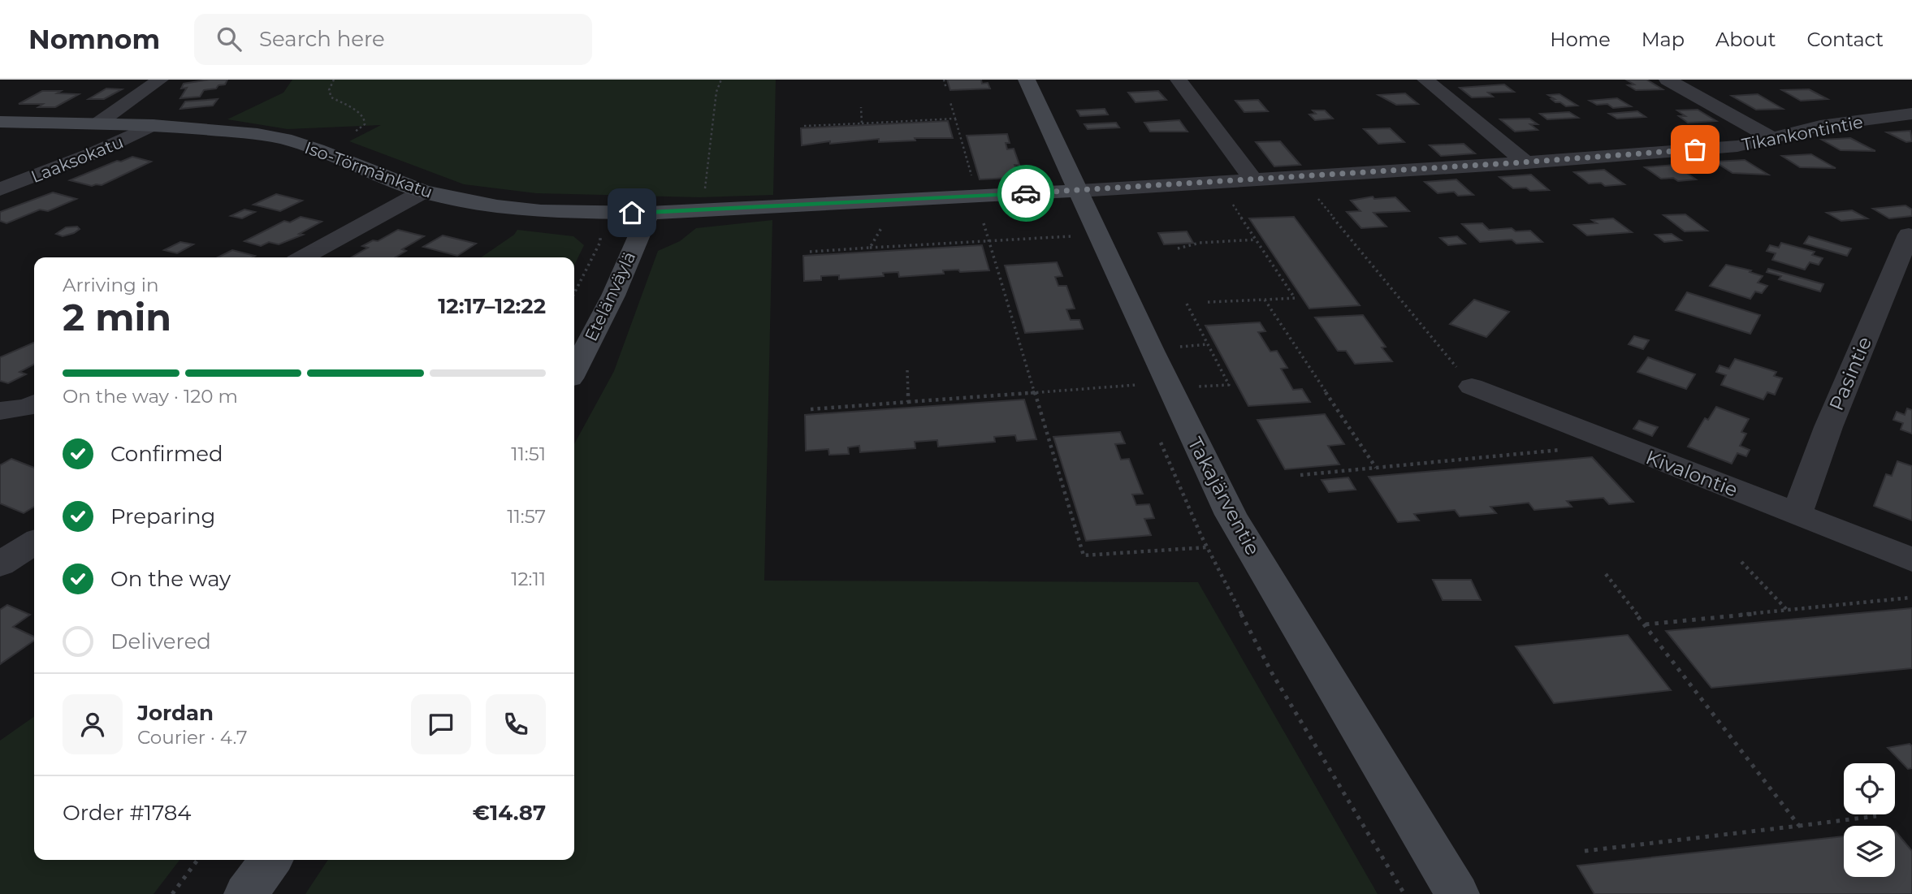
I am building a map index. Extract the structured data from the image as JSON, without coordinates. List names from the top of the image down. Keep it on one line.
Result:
{"streets":{"street":["Tikankontintie","Laaksokatu","Iso-Törmänkatu","Etelänväylä","Pasintie","Kivalontie","Takajärventie"]},"crossings":[["Tikankontintie","Iso-Törmänkatu"],["Tikankontintie","Takajärventie"],["Laaksokatu","Iso-Törmänkatu"],["Iso-Törmänkatu","Etelänväylä"],["Iso-Törmänkatu","Takajärventie"],["Pasintie","Kivalontie"]],"page":{"header":"Nomnom","search":"Search here","nav":["Home","Map","About","Contact"],"heading":["2 min","Arriving in","12:17–12:22"],"panel":["Jordan","Courier · 4.7","Order #1784","€14.87"],"bar":"On the way · 120 m","list":[["Confirmed","11:51"],["Preparing","11:57"],["On the way","12:11"],"Delivered"]}}
